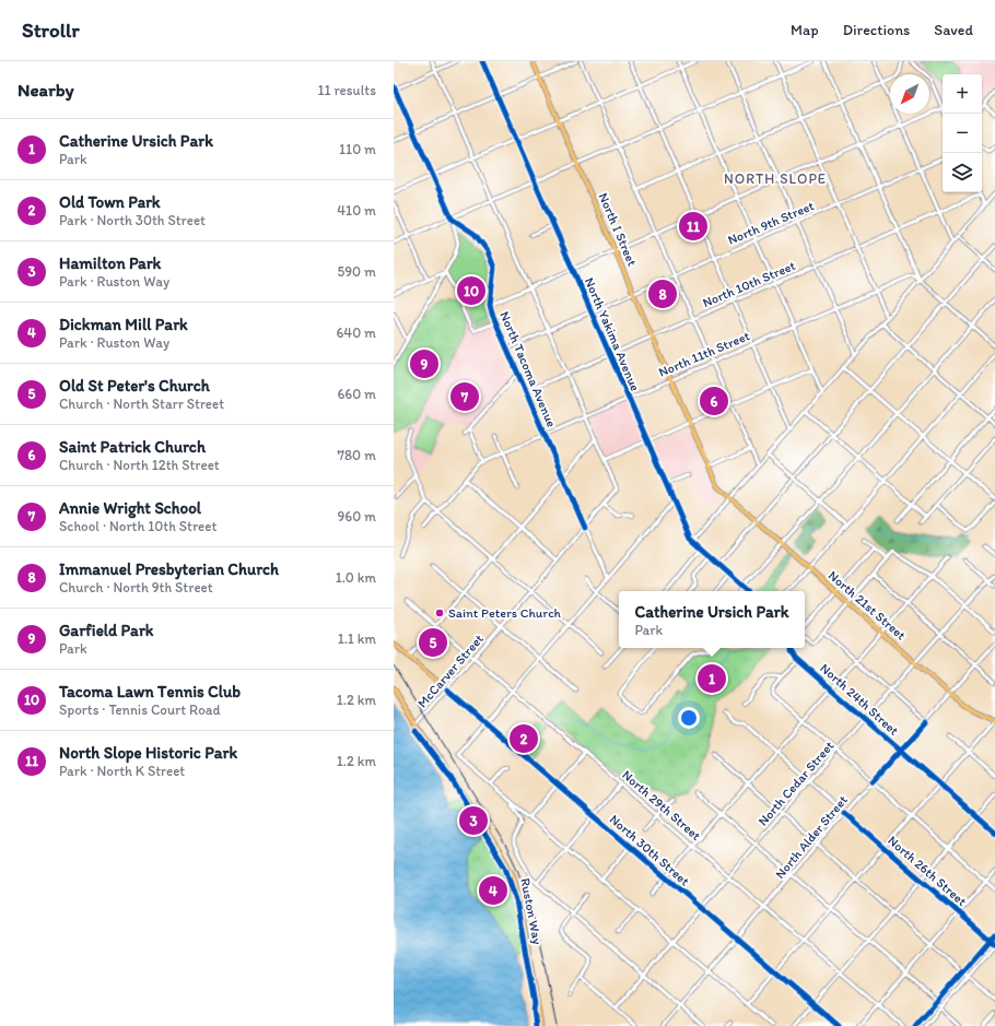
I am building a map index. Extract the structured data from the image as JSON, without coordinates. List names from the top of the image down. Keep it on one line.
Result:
{"streets":{"main road":["North I Street","North 21st Street","North 30th Street","Ruston Way"],"street":["North 9th Street","North 10th Street","North Yakima Avenue","North 11th Street","North Tacoma Avenue","McCarver Street","North 24th Street","North Cedar Street","North 29th Street","North Alder Street","North 26th Street"]},"crossings":[["North 9th Street","North I Street"],["North 9th Street","North Yakima Avenue"],["North 9th Street","North Tacoma Avenue"],["North I Street","North 10th Street"],["North I Street","North 11th Street"],["North I Street","North 21st Street"],["North 10th Street","North Yakima Avenue"],["North 10th Street","North Tacoma Avenue"],["North Yakima Avenue","North 11th Street"],["North 11th Street","North Tacoma Avenue"],["North Tacoma Avenue","McCarver Street"],["North 21st Street","North Cedar Street"],["North 21st Street","North Alder Street"],["McCarver Street","North 29th Street"],["McCarver Street","North 30th Street"],["McCarver Street","Ruston Way"],["North 24th Street","North Cedar Street"],["North 24th Street","North Alder Street"],["North Cedar Street","North 29th Street"],["North Cedar Street","North 30th Street"],["North Cedar Street","North 26th Street"],["North 29th Street","North Alder Street"],["North Alder Street","North 30th Street"],["North Alder Street","North 26th Street"]],"districts":["NORTH SLOPE"],"places":["Saint Peters Church"],"north":"bottom left","page":{"header":"Strollr","nav":["Map","Directions","Saved"],"heading":["Nearby","11 results"],"map_buttons":["+","−"],"list":[{"mark":"1","name":"Catherine Ursich Park","note":"Park","value":"110 m"},{"mark":"2","name":"Old Town Park","note":"Park · North 30th Street","value":"410 m"},{"mark":"3","name":"Hamilton Park","note":"Park · Ruston Way","value":"590 m"},{"mark":"4","name":"Dickman Mill Park","note":"Park · Ruston Way","value":"640 m"},{"mark":"5","name":"Old St Peter's Church","note":"Church · North Starr Street","value":"660 m"},{"mark":"6","name":"Saint Patrick Church","note":"Church · North 12th Street","value":"780 m"},{"mark":"7","name":"Annie Wright School","note":"School · North 10th Street","value":"960 m"},{"mark":"8","name":"Immanuel Presbyterian Church","note":"Church · North 9th Street","value":"1.0 km"},{"mark":"9","name":"Garfield Park","note":"Park","value":"1.1 km"},{"mark":"10","name":"Tacoma Lawn Tennis Club","note":"Sports · Tennis Court Road","value":"1.2 km"},{"mark":"11","name":"North Slope Historic Park","note":"Park · North K Street","value":"1.2 km"}],"pins":["11","10","8","9","7","6","5","1","2","3","4"],"popup":["Catherine Ursich Park","Park"]}}
